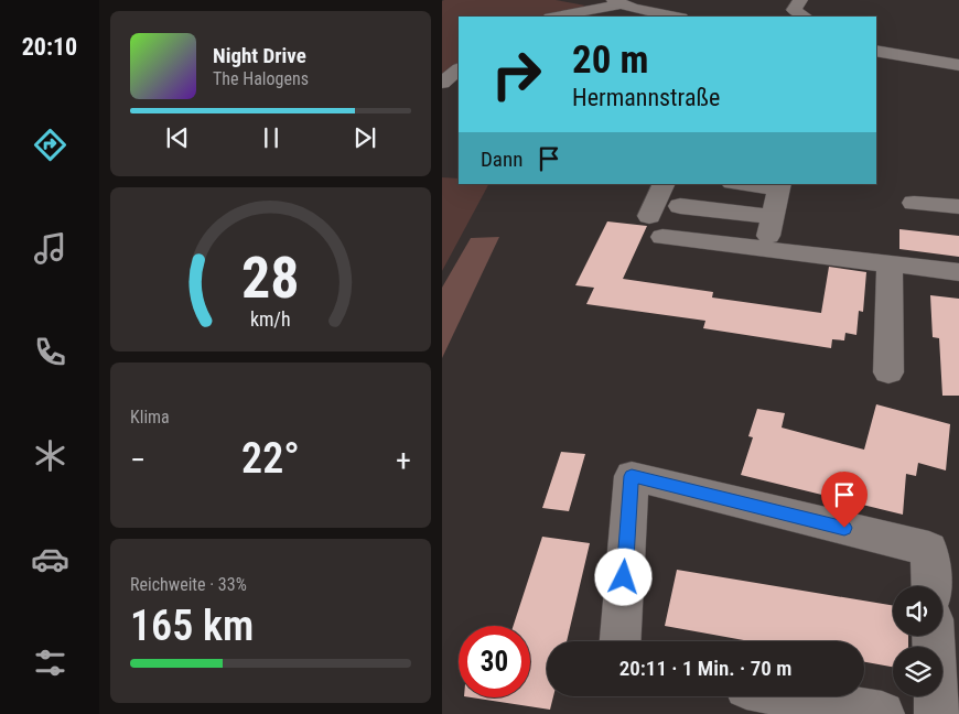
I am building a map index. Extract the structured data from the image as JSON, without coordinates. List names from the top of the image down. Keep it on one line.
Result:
{"page":{"tabs":"20:10","turn":["20 m","Hermannstraße"],"song":["Night Drive","The Halogens"],"then":"Dann","tile":["Klima",["Reichweite · 33%","165 km"]],"heat":["−","22°","+"],"limit":"30","trip":"20:11 · 1 Min. · 70 m","gauge":["28","km/h"]}}
